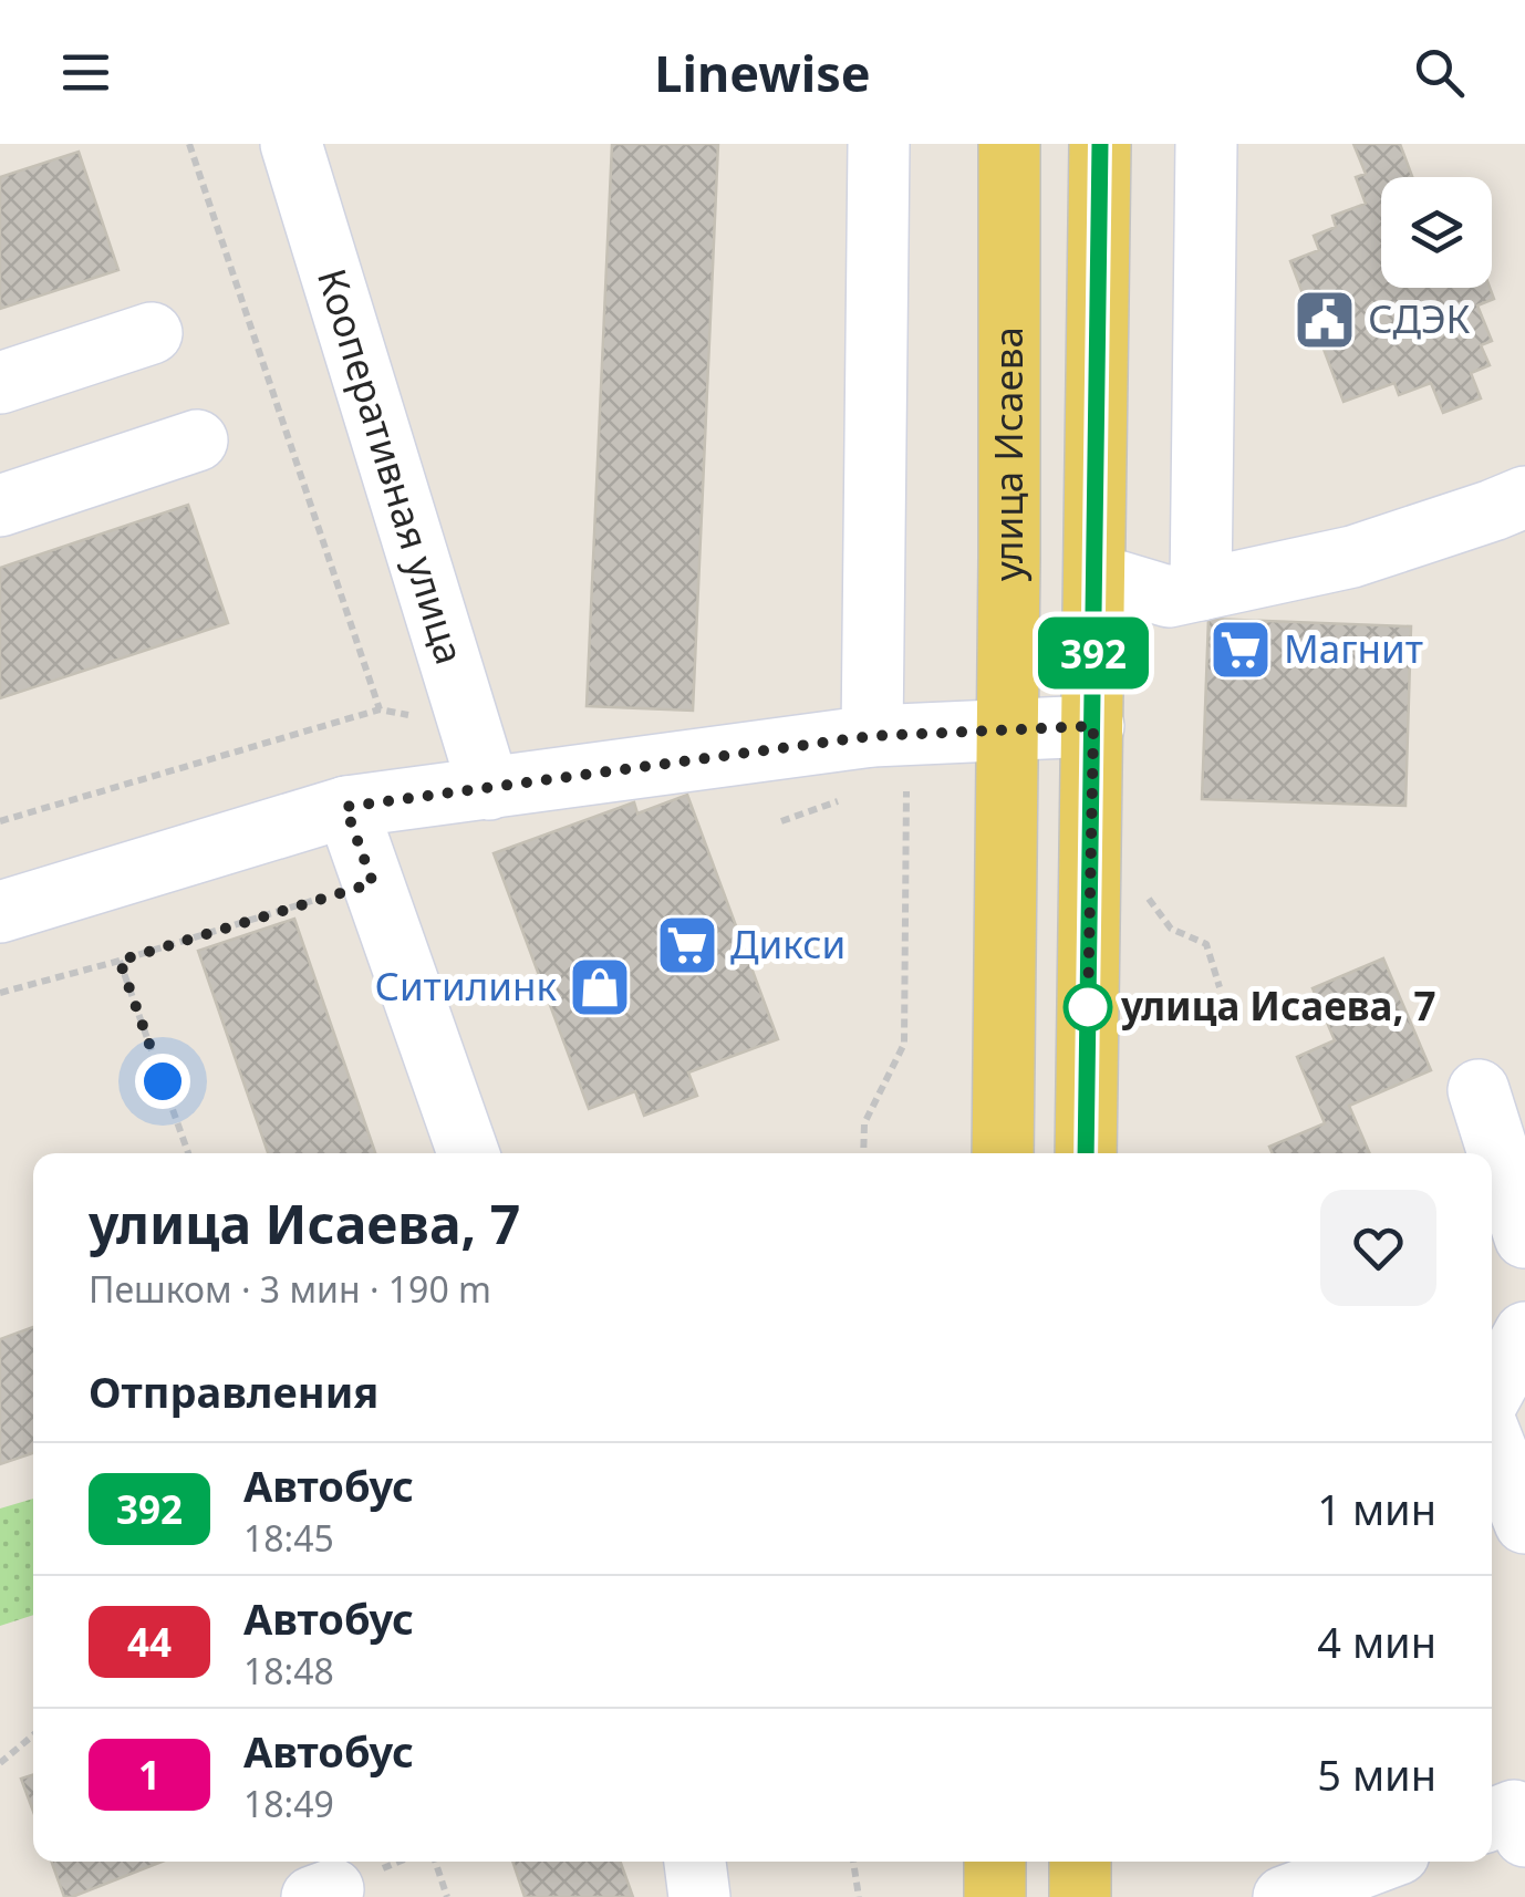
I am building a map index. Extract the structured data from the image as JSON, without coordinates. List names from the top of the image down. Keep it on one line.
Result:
{"streets":{"main road":["улица Исаева"],"street":["Кооперативная улица"]},"places":{"public building":["СДЭК"],"supermarket":["Магнит","Дикси"],"shop":["Ситилинк"],"other":["улица Исаева, 7"]},"lines":["bus line 392"],"page":{"header":"Linewise","on_map":"392","heading":[["улица Исаева, 7","Пешком · 3 мин · 190 m"],"Отправления"],"list":[{"mark":"392","name":"Автобус","note":"18:45","value":"1 мин"},{"mark":"44","name":"Автобус","note":"18:48","value":"4 мин"},{"mark":"1","name":"Автобус","note":"18:49","value":"5 мин"}]}}
